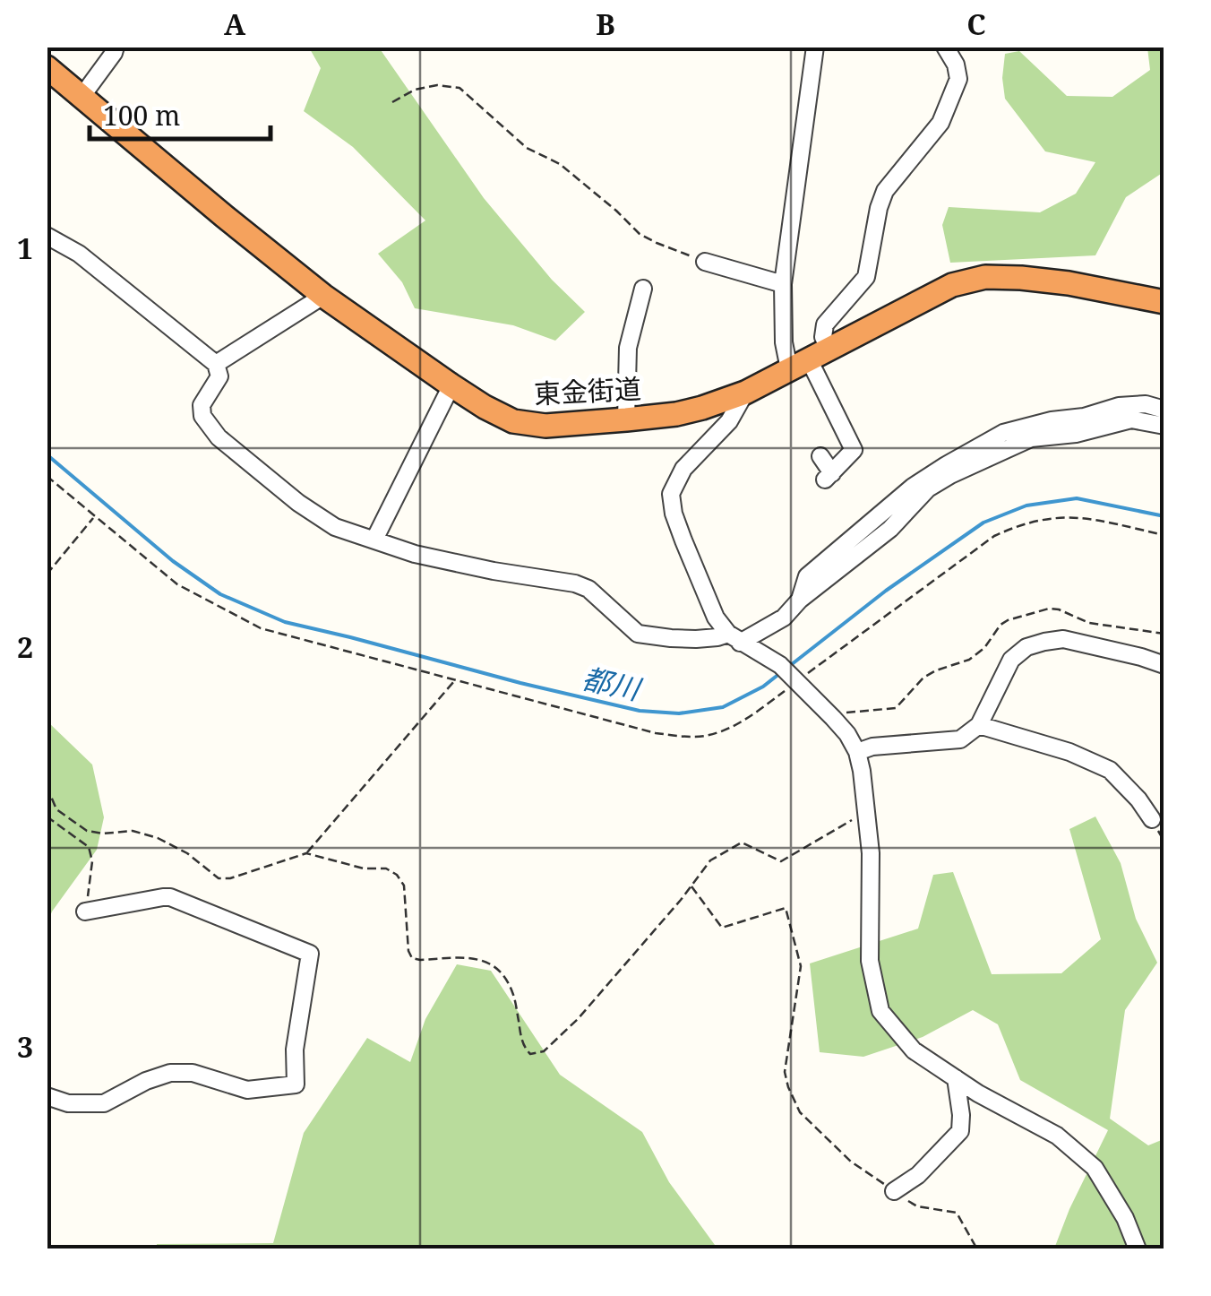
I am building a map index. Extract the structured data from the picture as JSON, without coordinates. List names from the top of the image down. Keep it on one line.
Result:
{"streets":{"highway":["東金街道"]},"water":["都川"],"scale_bar":"100 m","grid":{"columns":["A","B","C"],"rows":["1","2","3"]}}
